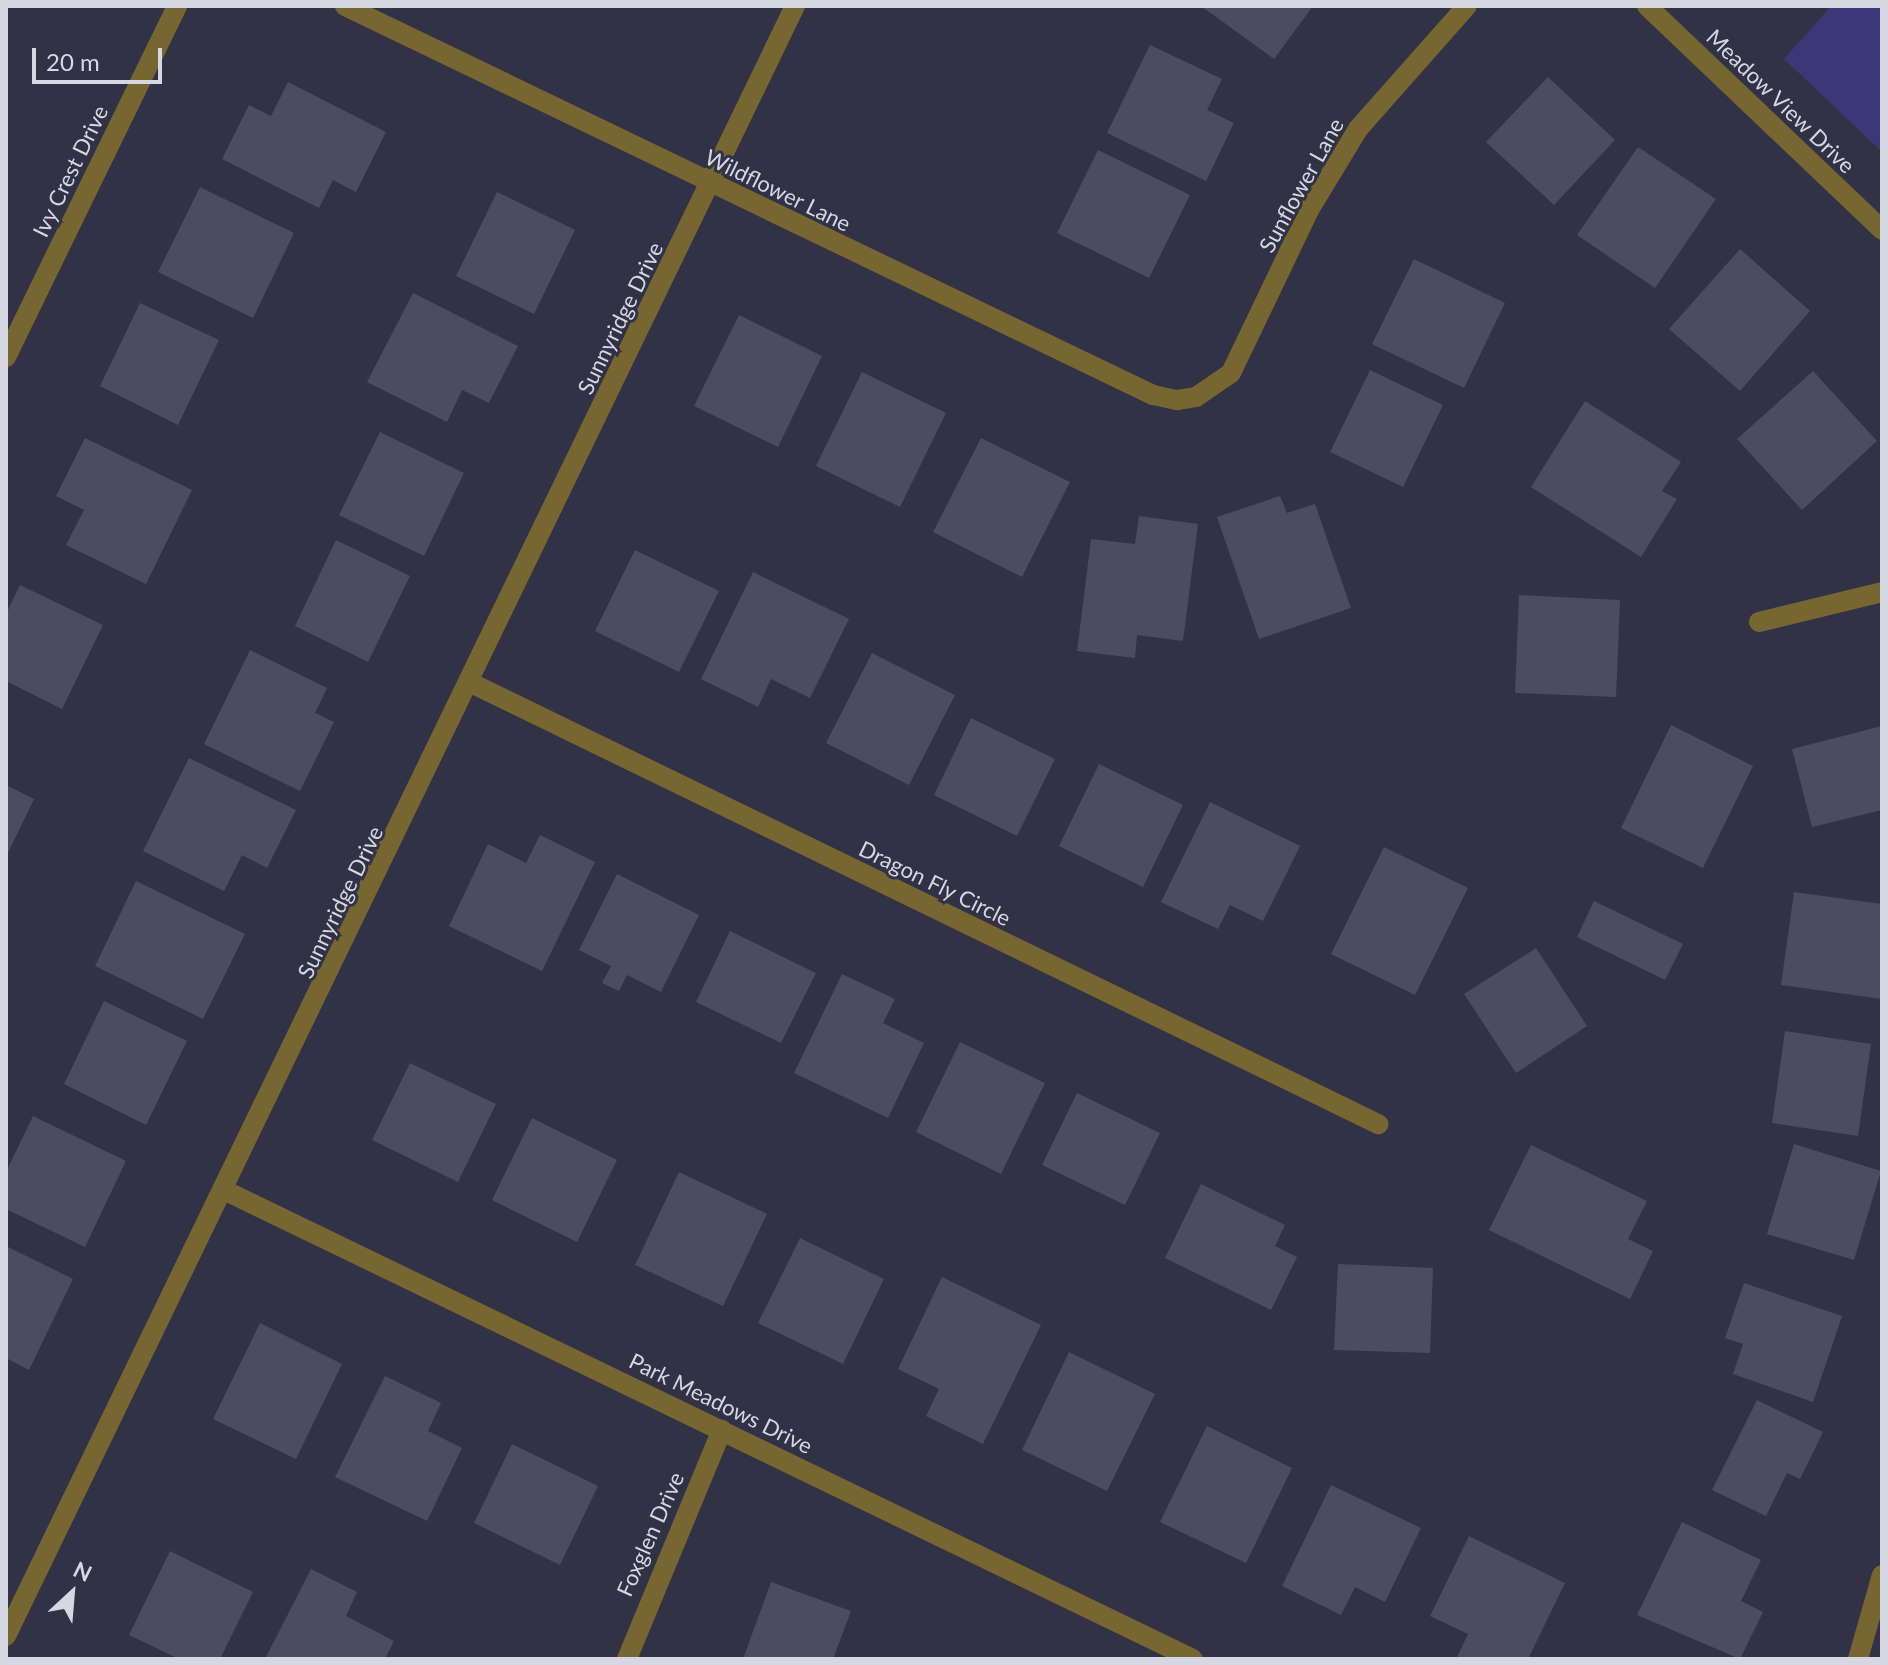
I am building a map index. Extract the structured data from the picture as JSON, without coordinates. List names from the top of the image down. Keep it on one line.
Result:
{"streets":{"street":["Meadow View Drive","Ivy Crest Drive","Sunflower Lane","Wildflower Lane","Sunnyridge Drive","Dragon Fly Circle","Park Meadows Drive","Foxglen Drive"]},"crossings":[["Sunflower Lane","Wildflower Lane"],["Wildflower Lane","Sunnyridge Drive"],["Sunnyridge Drive","Dragon Fly Circle"],["Sunnyridge Drive","Park Meadows Drive"],["Park Meadows Drive","Foxglen Drive"]],"scale_bar":"20 m","north":"top right"}
